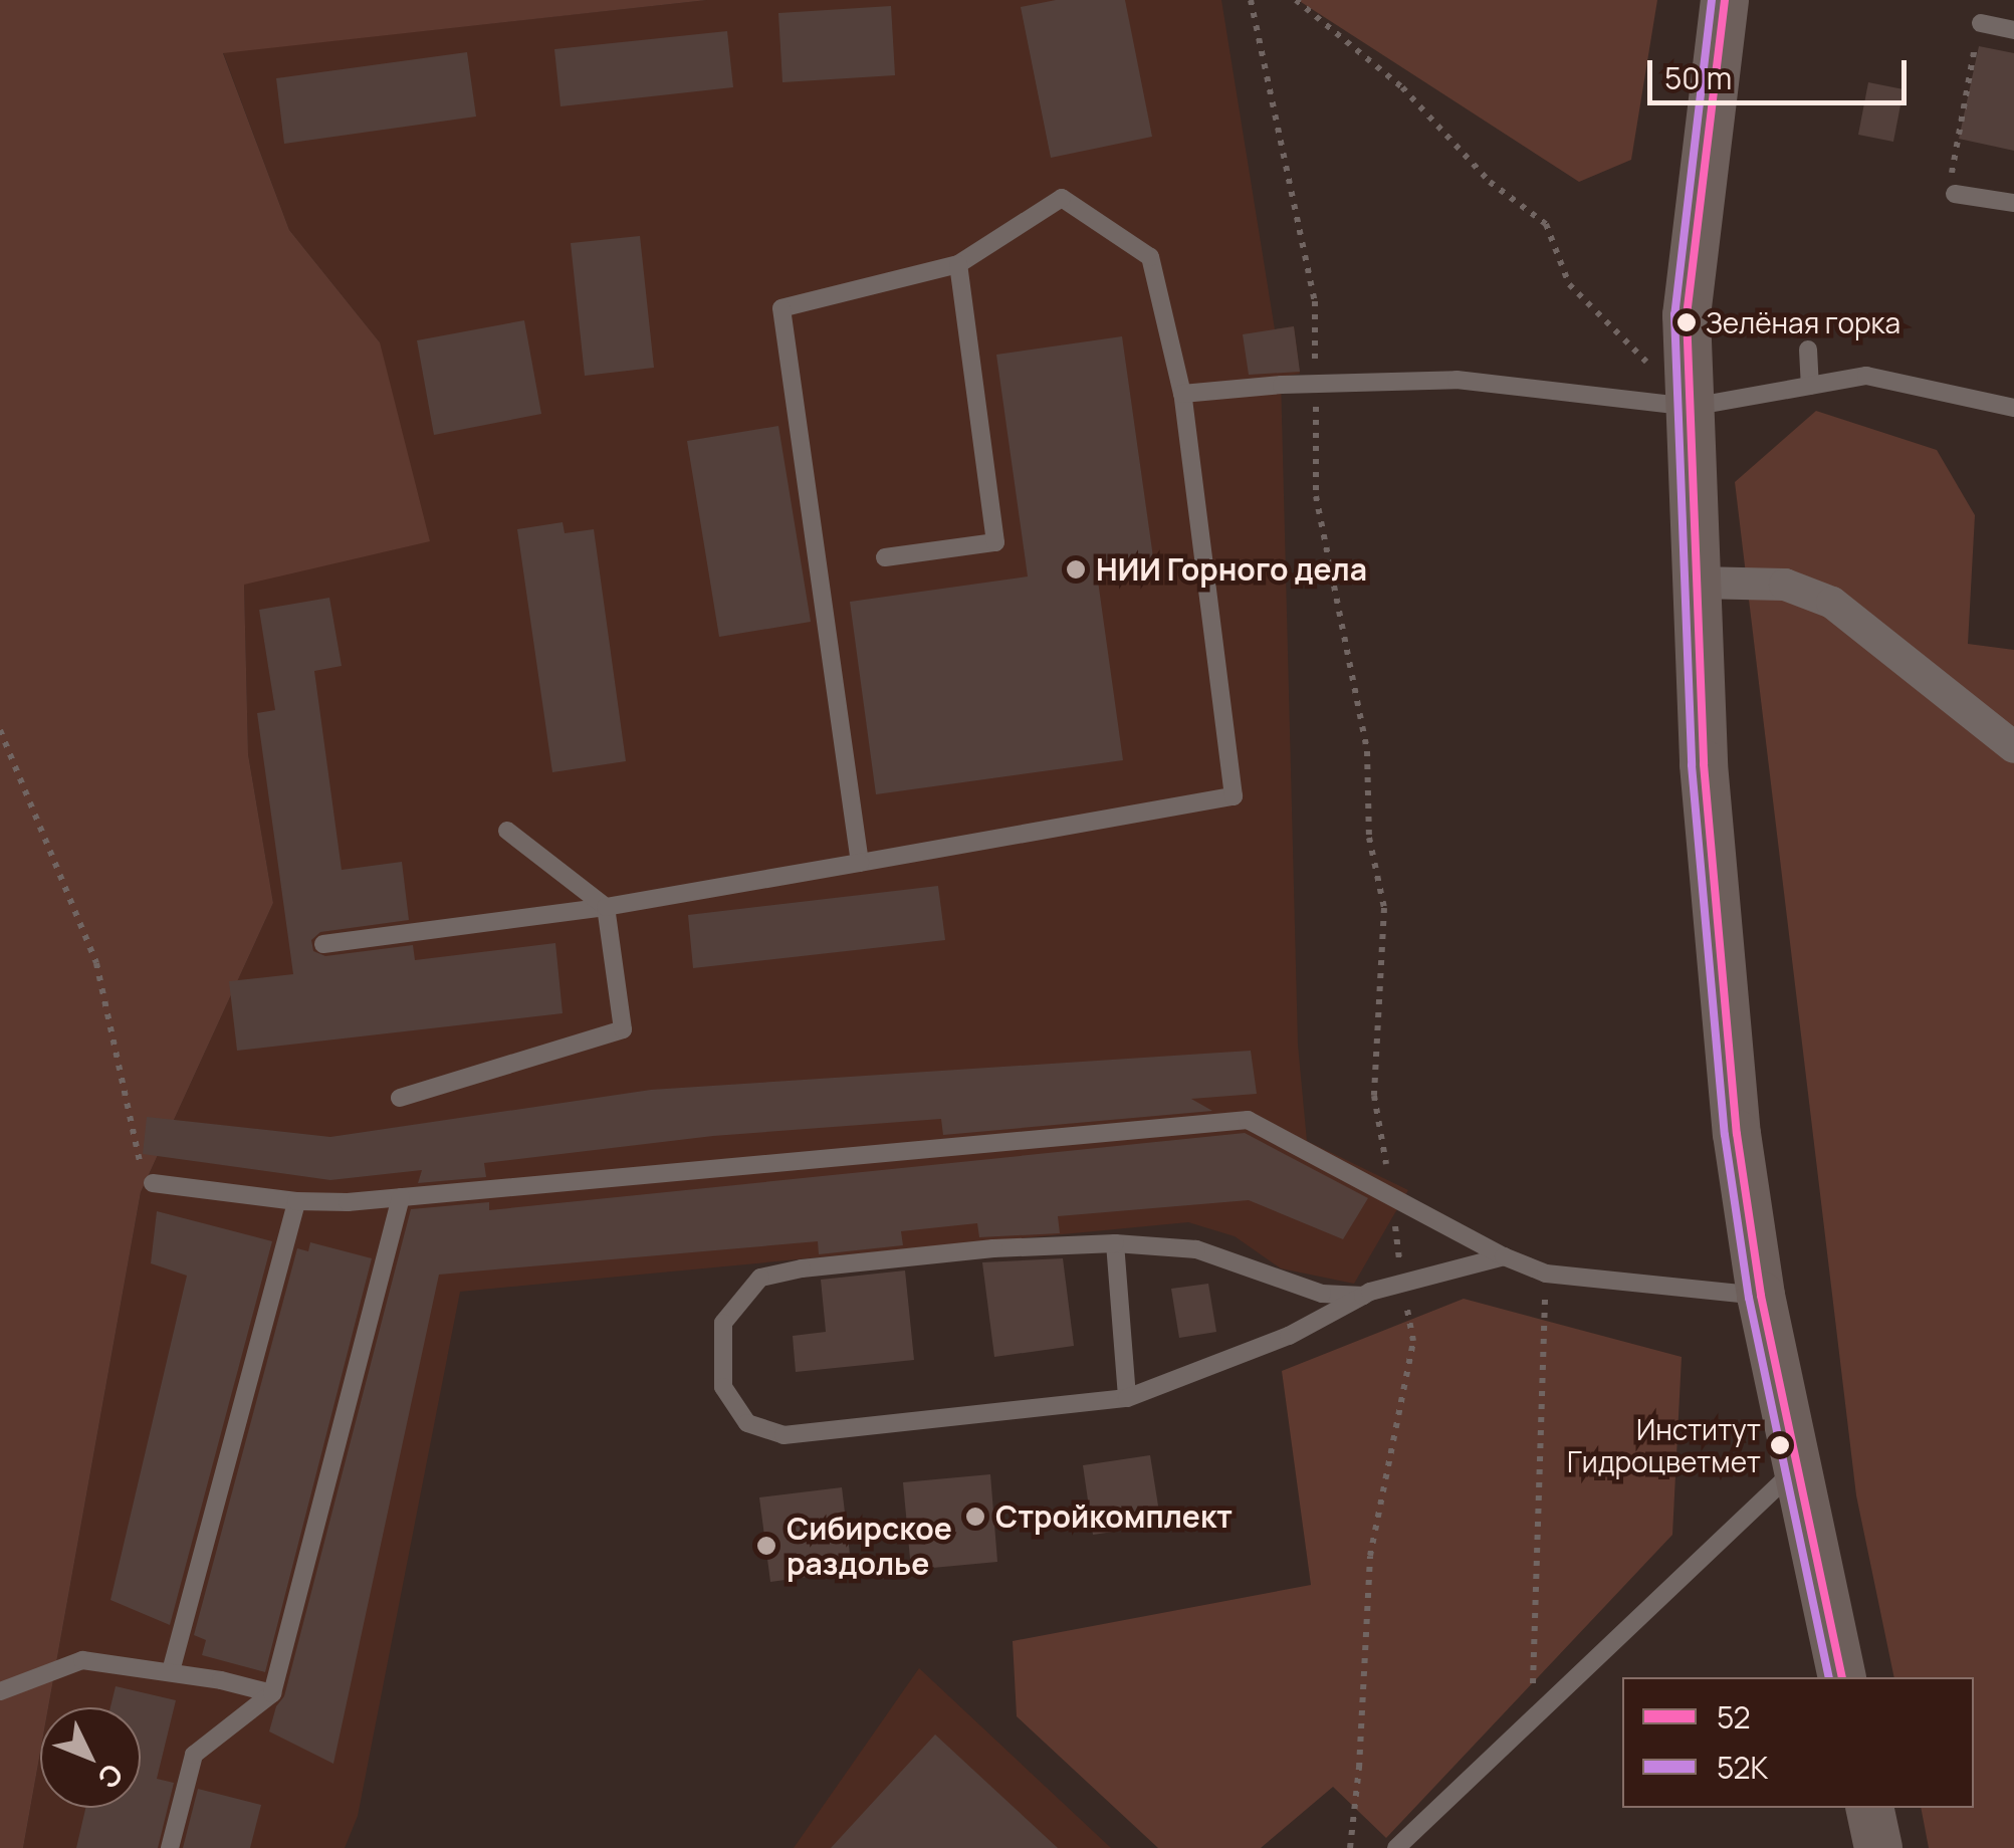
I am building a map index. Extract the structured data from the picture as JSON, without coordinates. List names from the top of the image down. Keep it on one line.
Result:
{"places":["Зелёная горка","НИИ Горного дела","Институт Гидроцветмет","Стройкомплект","Сибирское раздолье"],"lines":["transit line 52","transit line 52К"],"legend":["52","52К"],"scale_bar":"50 m","north":"bottom right"}
